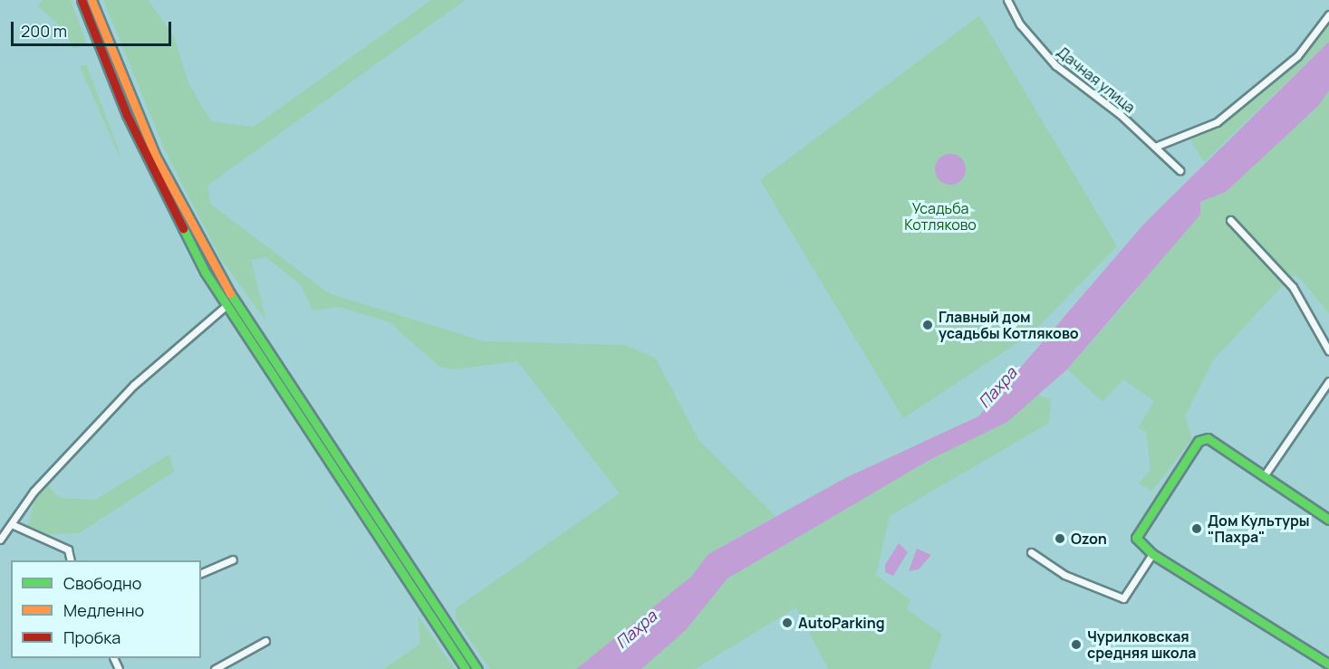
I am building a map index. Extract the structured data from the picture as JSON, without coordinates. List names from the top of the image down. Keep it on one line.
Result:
{"streets":{"street":["Дачная улица"]},"water":["Пахра"],"parks":["Усадьба Котляково"],"places":["Главный дом усадьбы Котляково","Дом Культуры \"Пахра\"","Ozon","AutoParking","Чурилковская средняя школа"],"legend":["Свободно","Медленно","Пробка"],"scale_bar":"200 m"}
